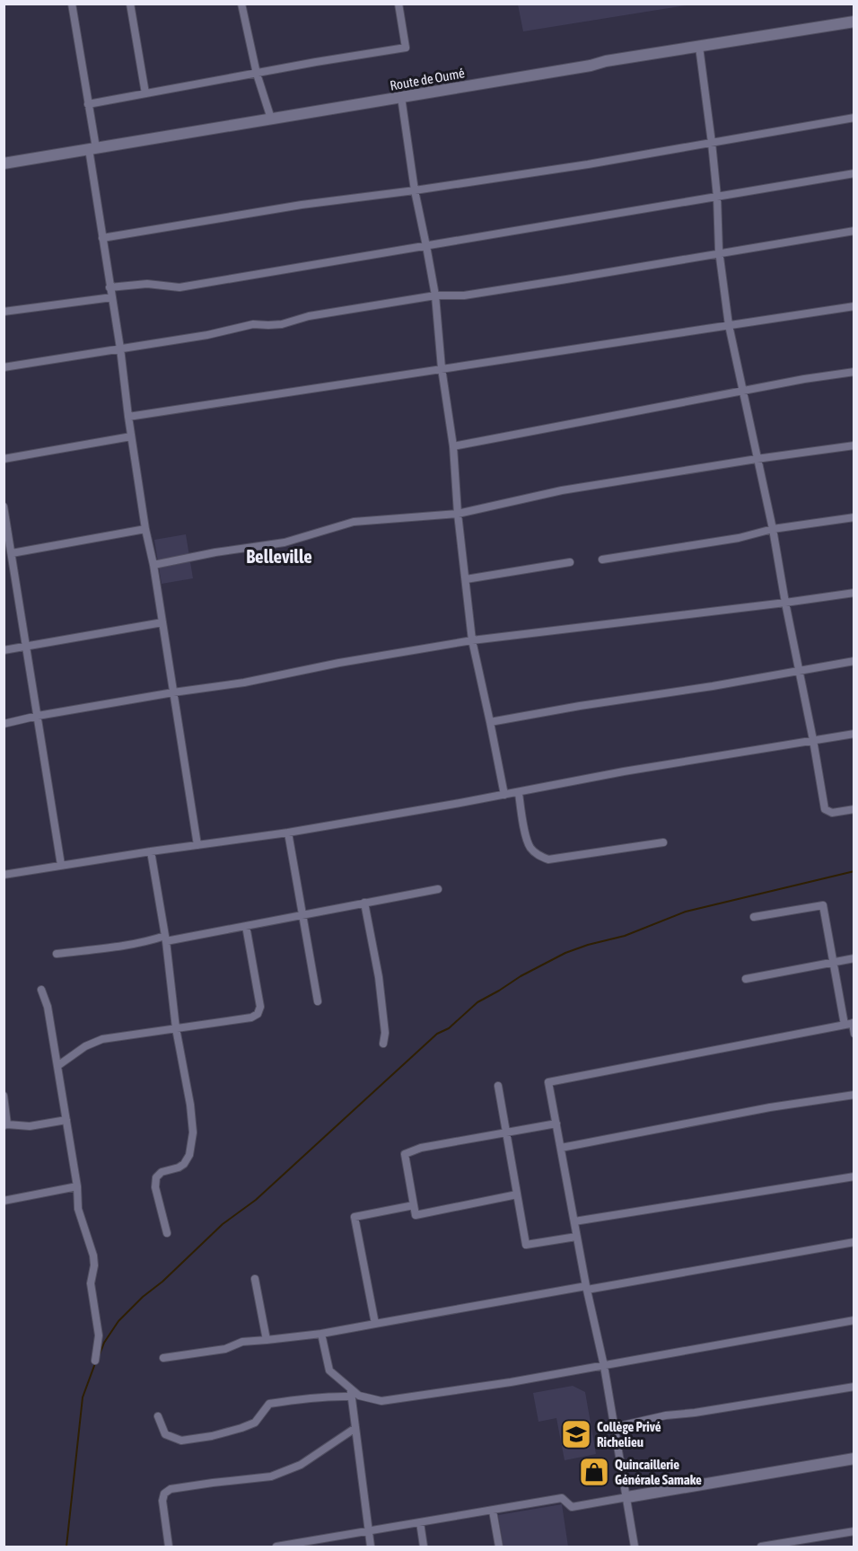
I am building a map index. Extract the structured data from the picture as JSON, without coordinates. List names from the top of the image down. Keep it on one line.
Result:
{"streets":{"street":["Route de Oumé"]},"districts":["Belleville"],"places":{"school or university":["Collège Privé Richelieu"],"shop":["Quincaillerie Générale Samake"]}}
